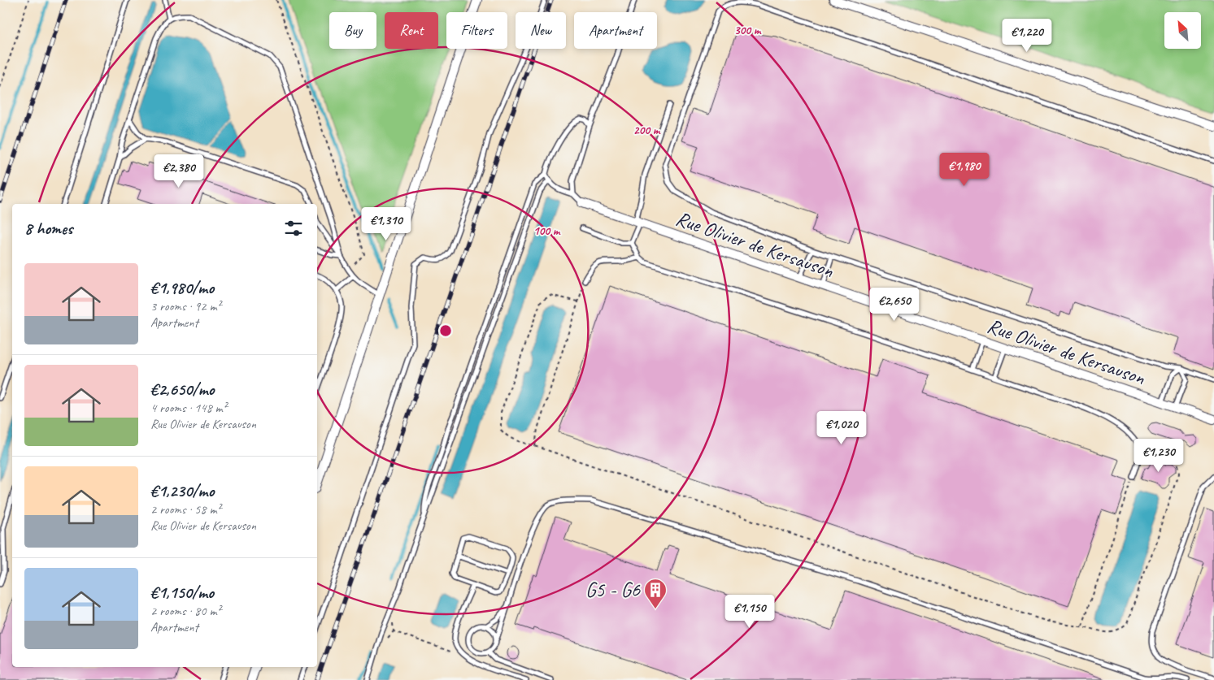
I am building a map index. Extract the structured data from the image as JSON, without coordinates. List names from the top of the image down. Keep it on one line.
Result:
{"streets":{"street":["Rue Olivier de Kersauson"]},"places":{"building":["G5 - G6"]},"north":"top left","page":{"chip":["Buy","Rent","Filters","New","Apartment"],"price":["€1,220","€1,980","€2,380","€1,310","€2,650","€1,020","€1,230","€1,150"],"heading":"8 homes","list":[{"name":"€1,980/mo","note":"3 rooms · 92 m² · Apartment"},{"name":"€2,650/mo","note":"4 rooms · 148 m² · Rue Olivier de Kersauson"},{"name":"€1,230/mo","note":"2 rooms · 58 m² · Rue Olivier de Kersauson"},{"name":"€1,150/mo","note":"2 rooms · 80 m² · Apartment"}]},"rings":["300 m","200 m","100 m"]}
